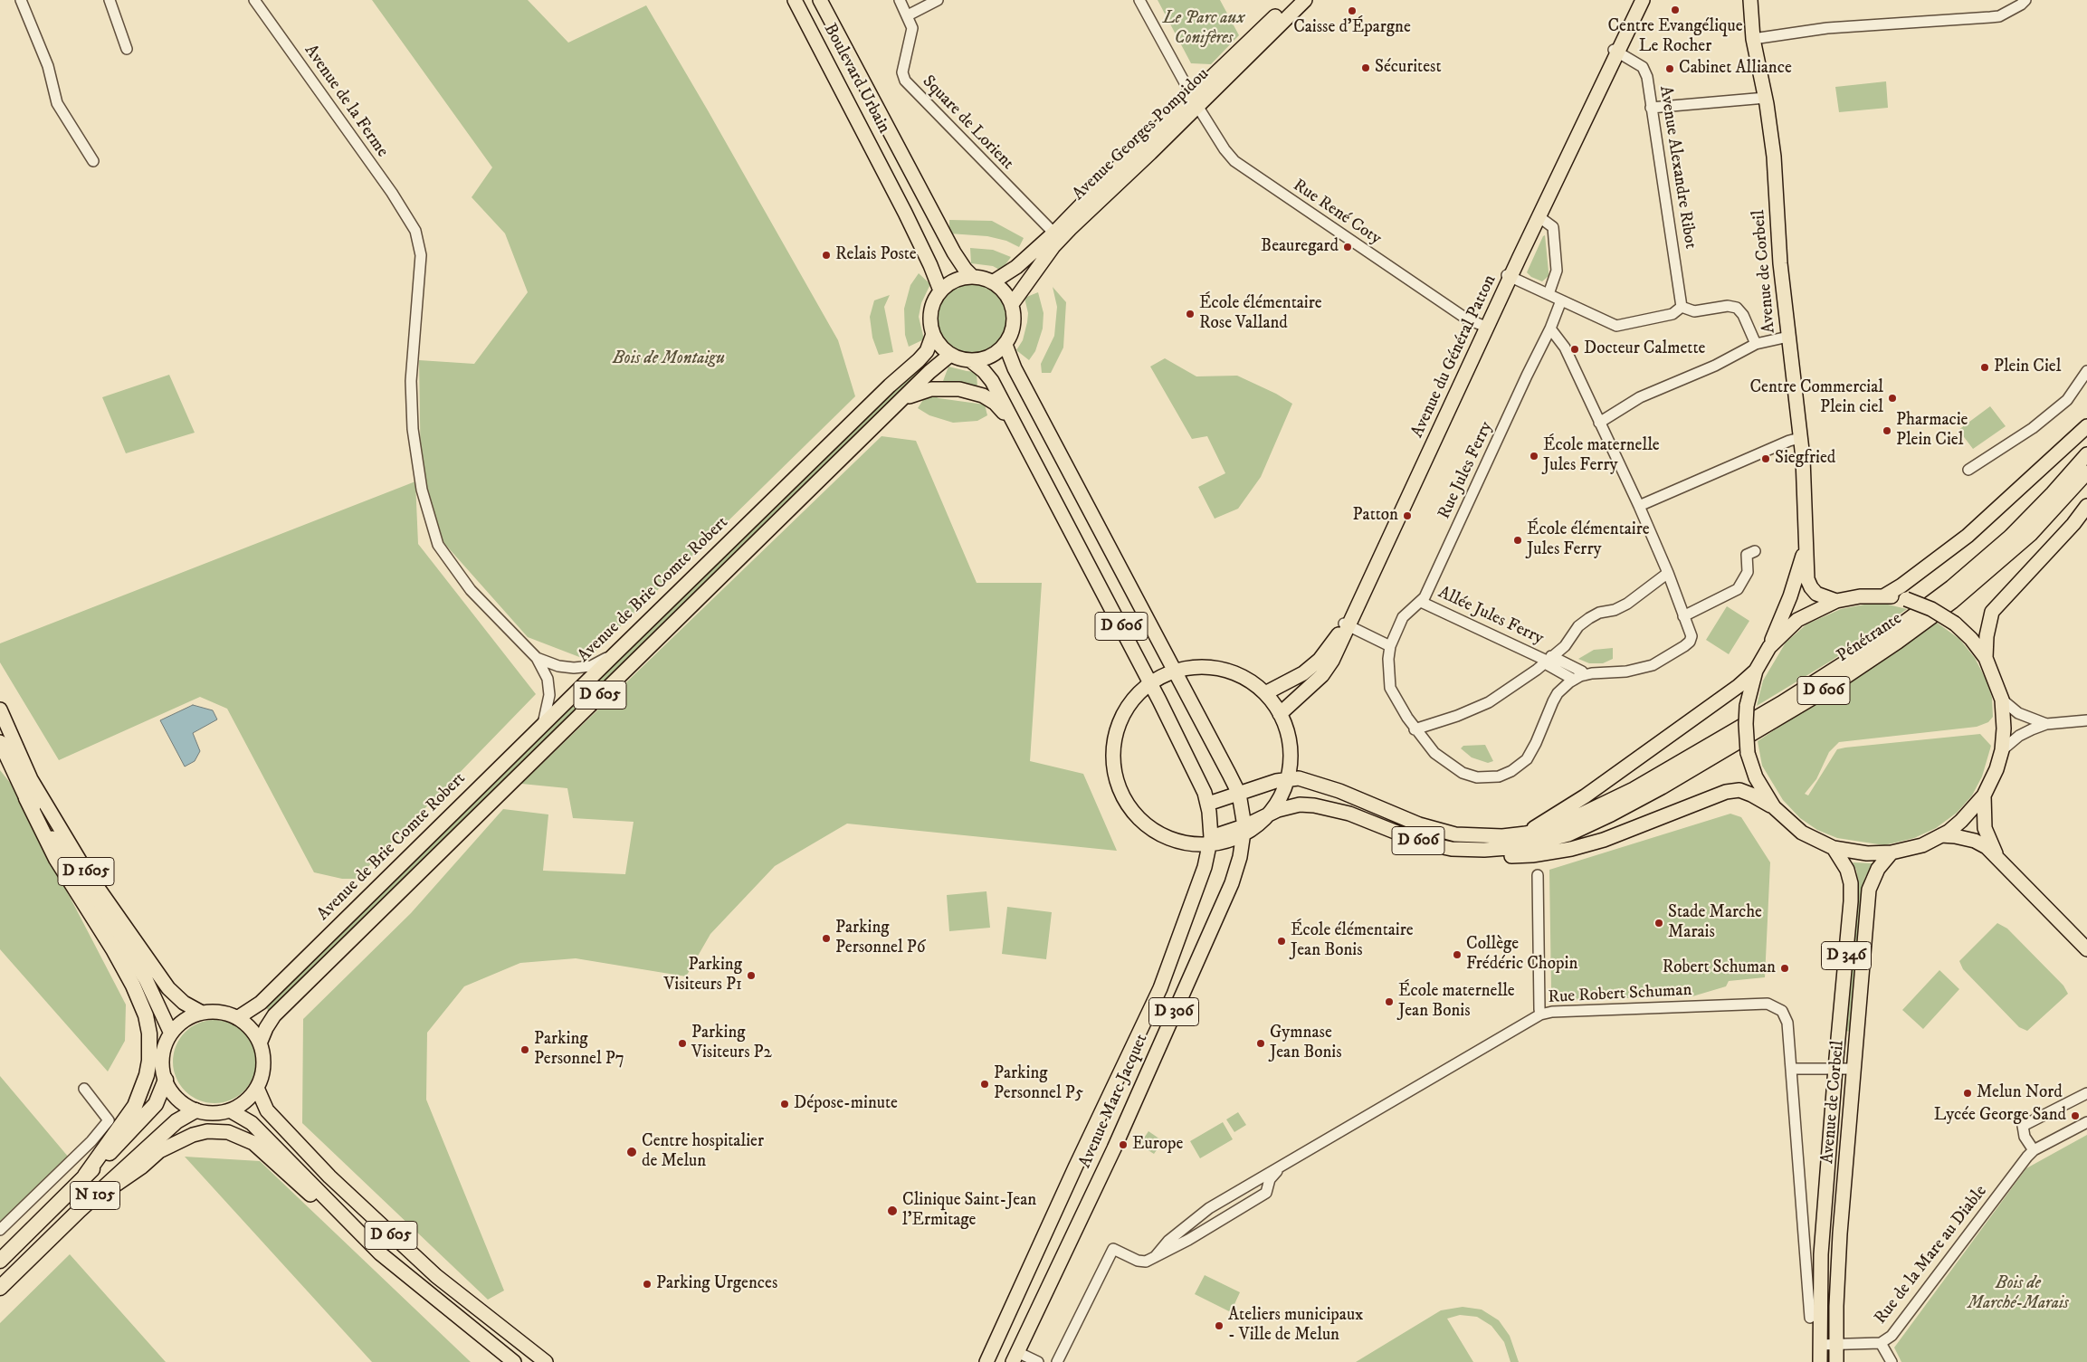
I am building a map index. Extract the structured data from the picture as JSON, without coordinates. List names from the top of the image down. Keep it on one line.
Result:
{"streets":{"highway":["N 105"],"main road":["Boulevard Urbain","Avenue Georges Pompidou","Avenue de Corbeil","Avenue du Général Patton","Avenue de Brie Comte Robert","D 606","Pénétrante","D 605","D 1605","D 346","D 306","Avenue Marc Jacquet"],"street":["Avenue de la Ferme","Square de Lorient","Avenue Alexandre Ribot","Rue René Coty","Rue Jules Ferry","Allée Jules Ferry","Rue Robert Schuman","Rue de la Mare au Diable"]},"crossings":[["Boulevard Urbain","Avenue Georges Pompidou"],["Boulevard Urbain","Avenue de Brie Comte Robert"],["Boulevard Urbain","D 606"],["Boulevard Urbain","D 605"],["Square de Lorient","Avenue Georges Pompidou"],["Avenue Georges Pompidou","Rue René Coty"],["Avenue Georges Pompidou","Avenue de Brie Comte Robert"],["Avenue Georges Pompidou","D 606"],["Avenue Georges Pompidou","D 605"],["Avenue Alexandre Ribot","Avenue du Général Patton"],["Rue René Coty","Avenue du Général Patton"],["Avenue de Corbeil","Rue de la Mare au Diable"],["Rue Jules Ferry","Allée Jules Ferry"],["Avenue de Brie Comte Robert","D 606"],["Avenue de Brie Comte Robert","D 605"],["Avenue de Brie Comte Robert","D 1605"],["Avenue de Brie Comte Robert","N 105"],["D 606","Pénétrante"],["D 606","D 605"],["D 606","Avenue Marc Jacquet"],["D 605","D 1605"],["D 605","N 105"],["D 1605","N 105"],["D 346","Rue de la Mare au Diable"]],"parks":["Le Parc aux Conifères","Bois de Montaigu","Bois de Marché-Marais"],"places":["Centre Evangélique Le Rocher","Caisse d'Épargne","Sécuritest","Cabinet Alliance","Beauregard","Relais Poste","École élémentaire Rose Valland","Docteur Calmette","Plein Ciel","Centre Commercial Plein ciel","Pharmacie Plein Ciel","École maternelle Jules Ferry","Siegfried","Patton","École élémentaire Jules Ferry","Stade Marche Marais","Parking Personnel P6","École élémentaire Jean Bonis","Collège Frédéric Chopin","Robert Schuman","Parking Visiteurs P1","École maternelle Jean Bonis","Parking Visiteurs P2","Gymnase Jean Bonis","Parking Personnel P7","Parking Personnel P5","Melun Nord","Dépose-minute","Lycée George Sand","Europe","Centre hospitalier de Melun","Clinique Saint-Jean l'Ermitage","Parking Urgences","Ateliers municipaux - Ville de Melun"]}
